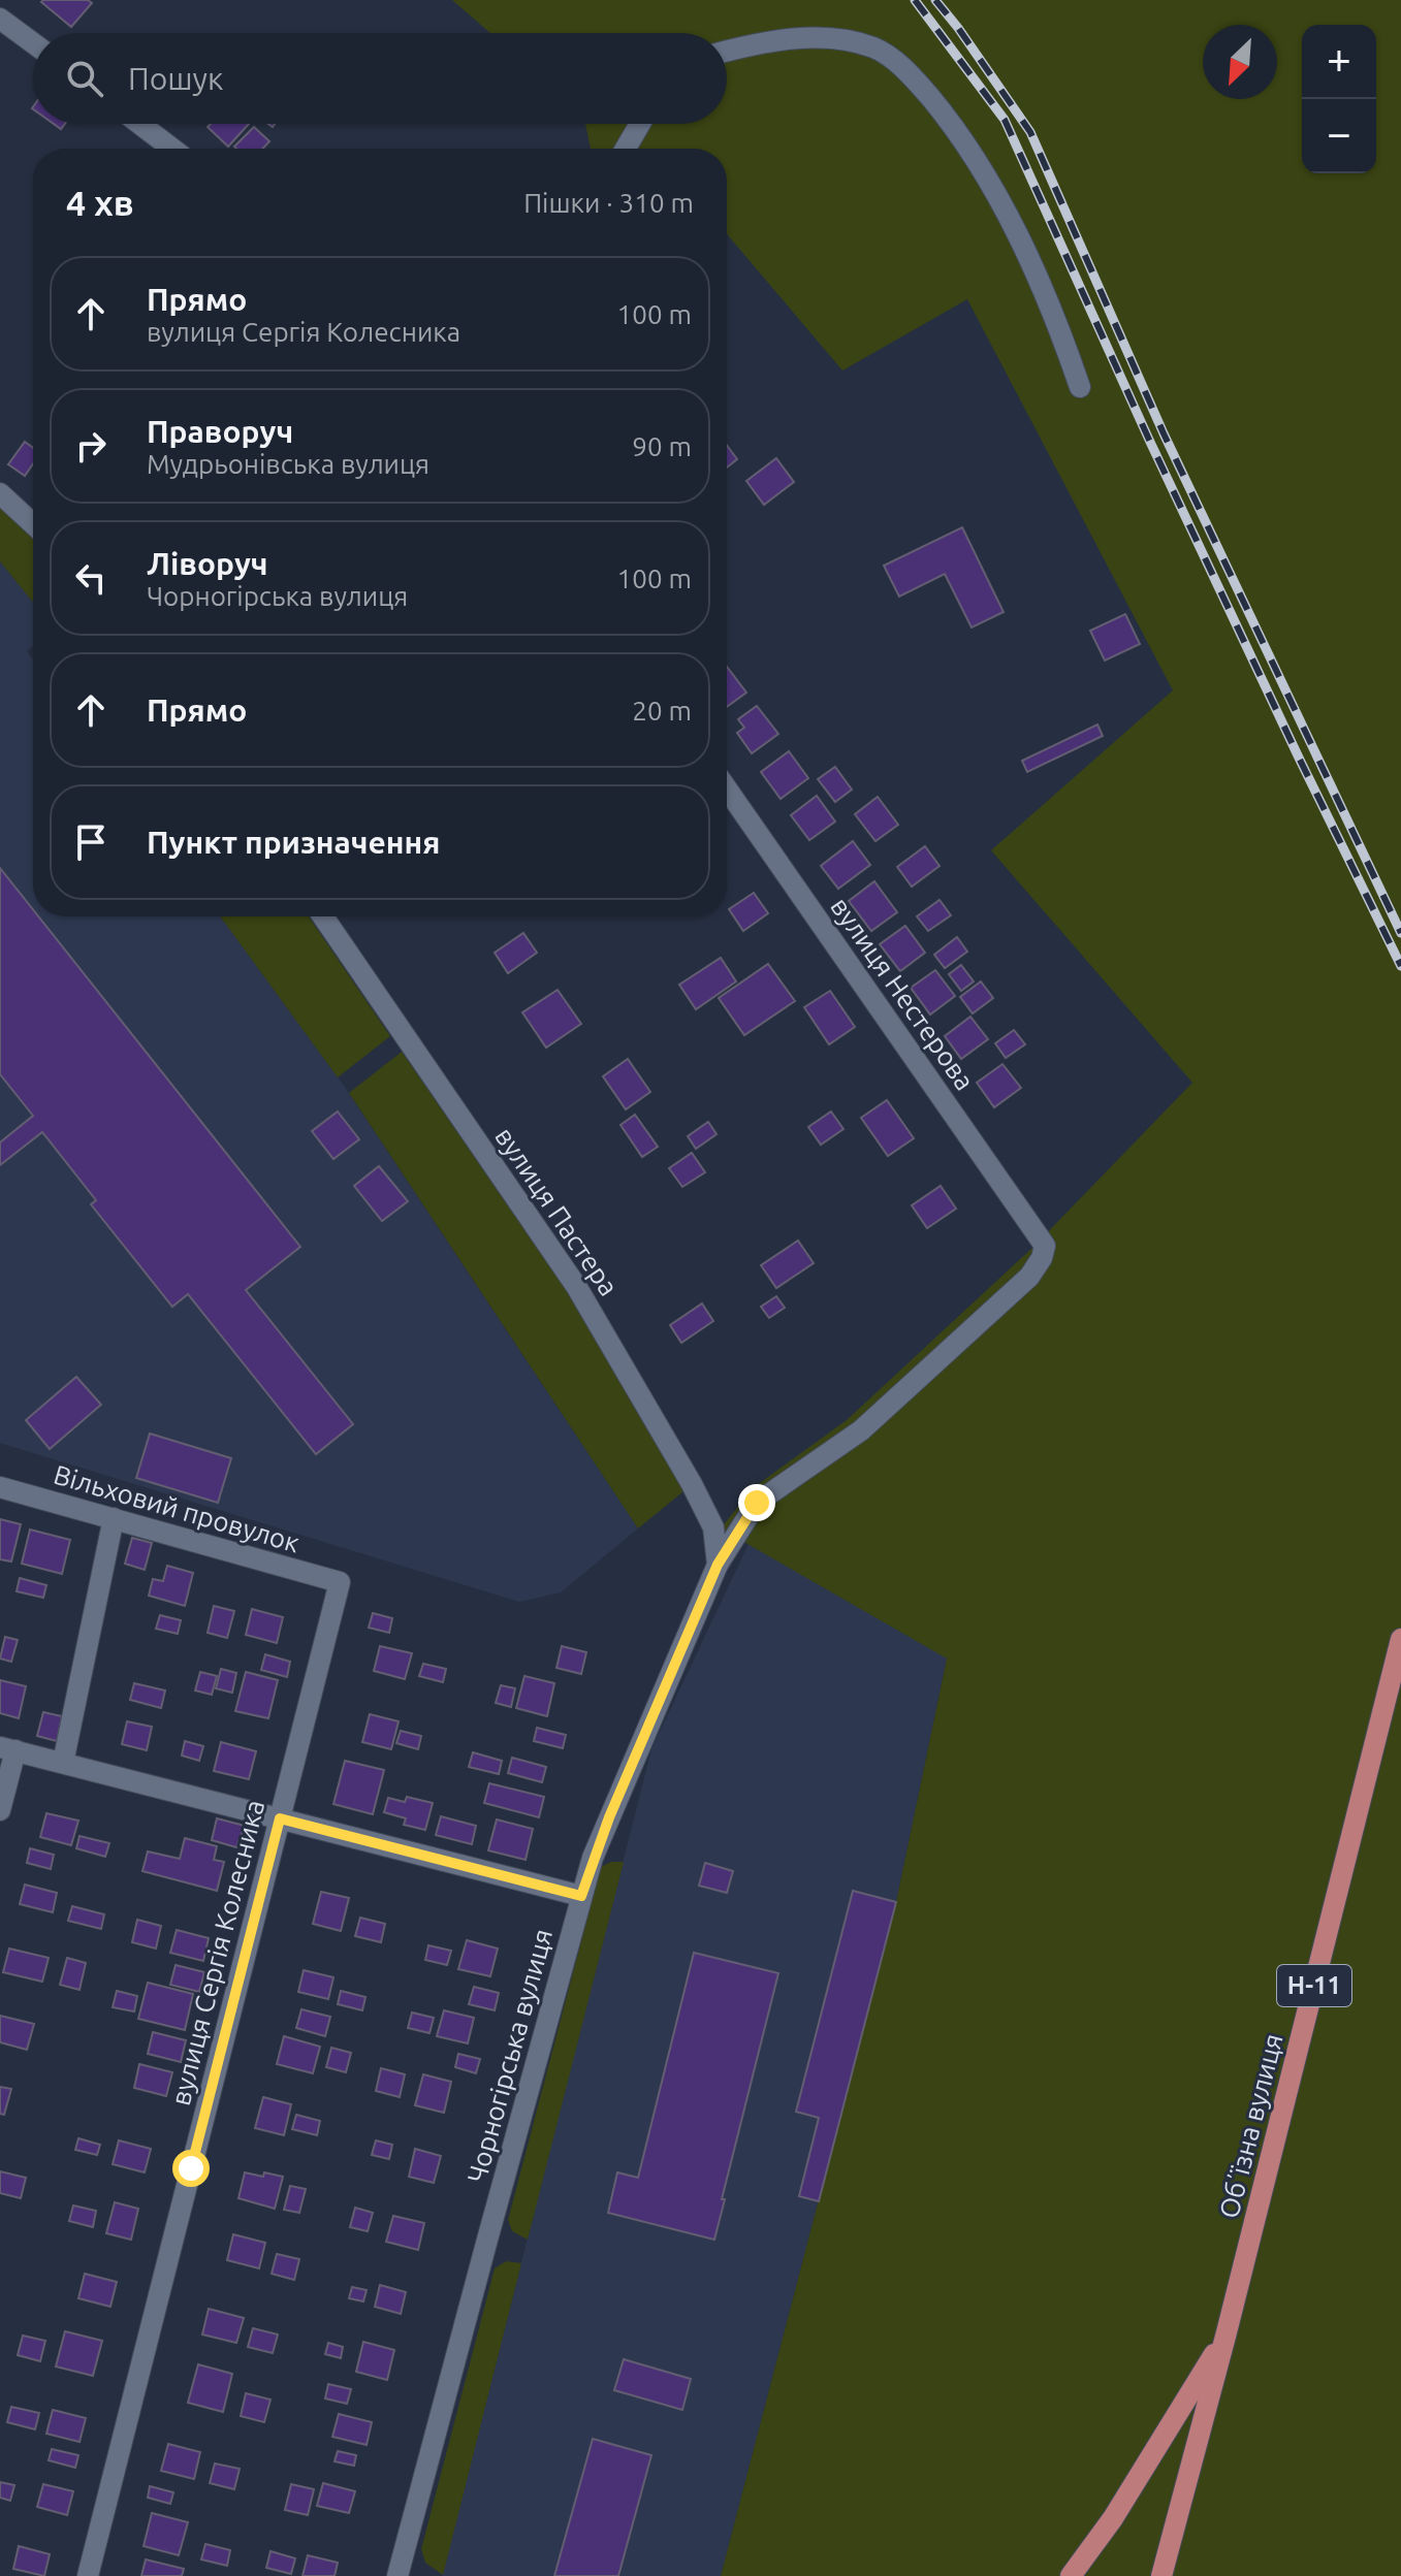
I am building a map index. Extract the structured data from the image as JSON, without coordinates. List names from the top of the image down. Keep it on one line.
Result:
{"streets":{"main road":["Н-11","Обʼїзна вулиця"],"street":["вулиця Нестерова","вулиця Пастера","Вільховий провулок","вулиця Сергія Колесника","Чорногірська вулиця"]},"crossings":[["вулиця Нестерова","Чорногірська вулиця"],["вулиця Пастера","Чорногірська вулиця"],["Вільховий провулок","вулиця Сергія Колесника"],["Н-11","Обʼїзна вулиця"]],"north":"bottom left","page":{"map_buttons":["+","−"],"search":"Пошук","heading":["4 хв","Пішки · 310 m"],"list":[["Прямо","вулиця Сергія Колесника","100 m"],["Праворуч","Мудрьонівська вулиця","90 m"],["Ліворуч","Чорногірська вулиця","100 m"],["Прямо","20 m"],"Пункт призначення"]}}
